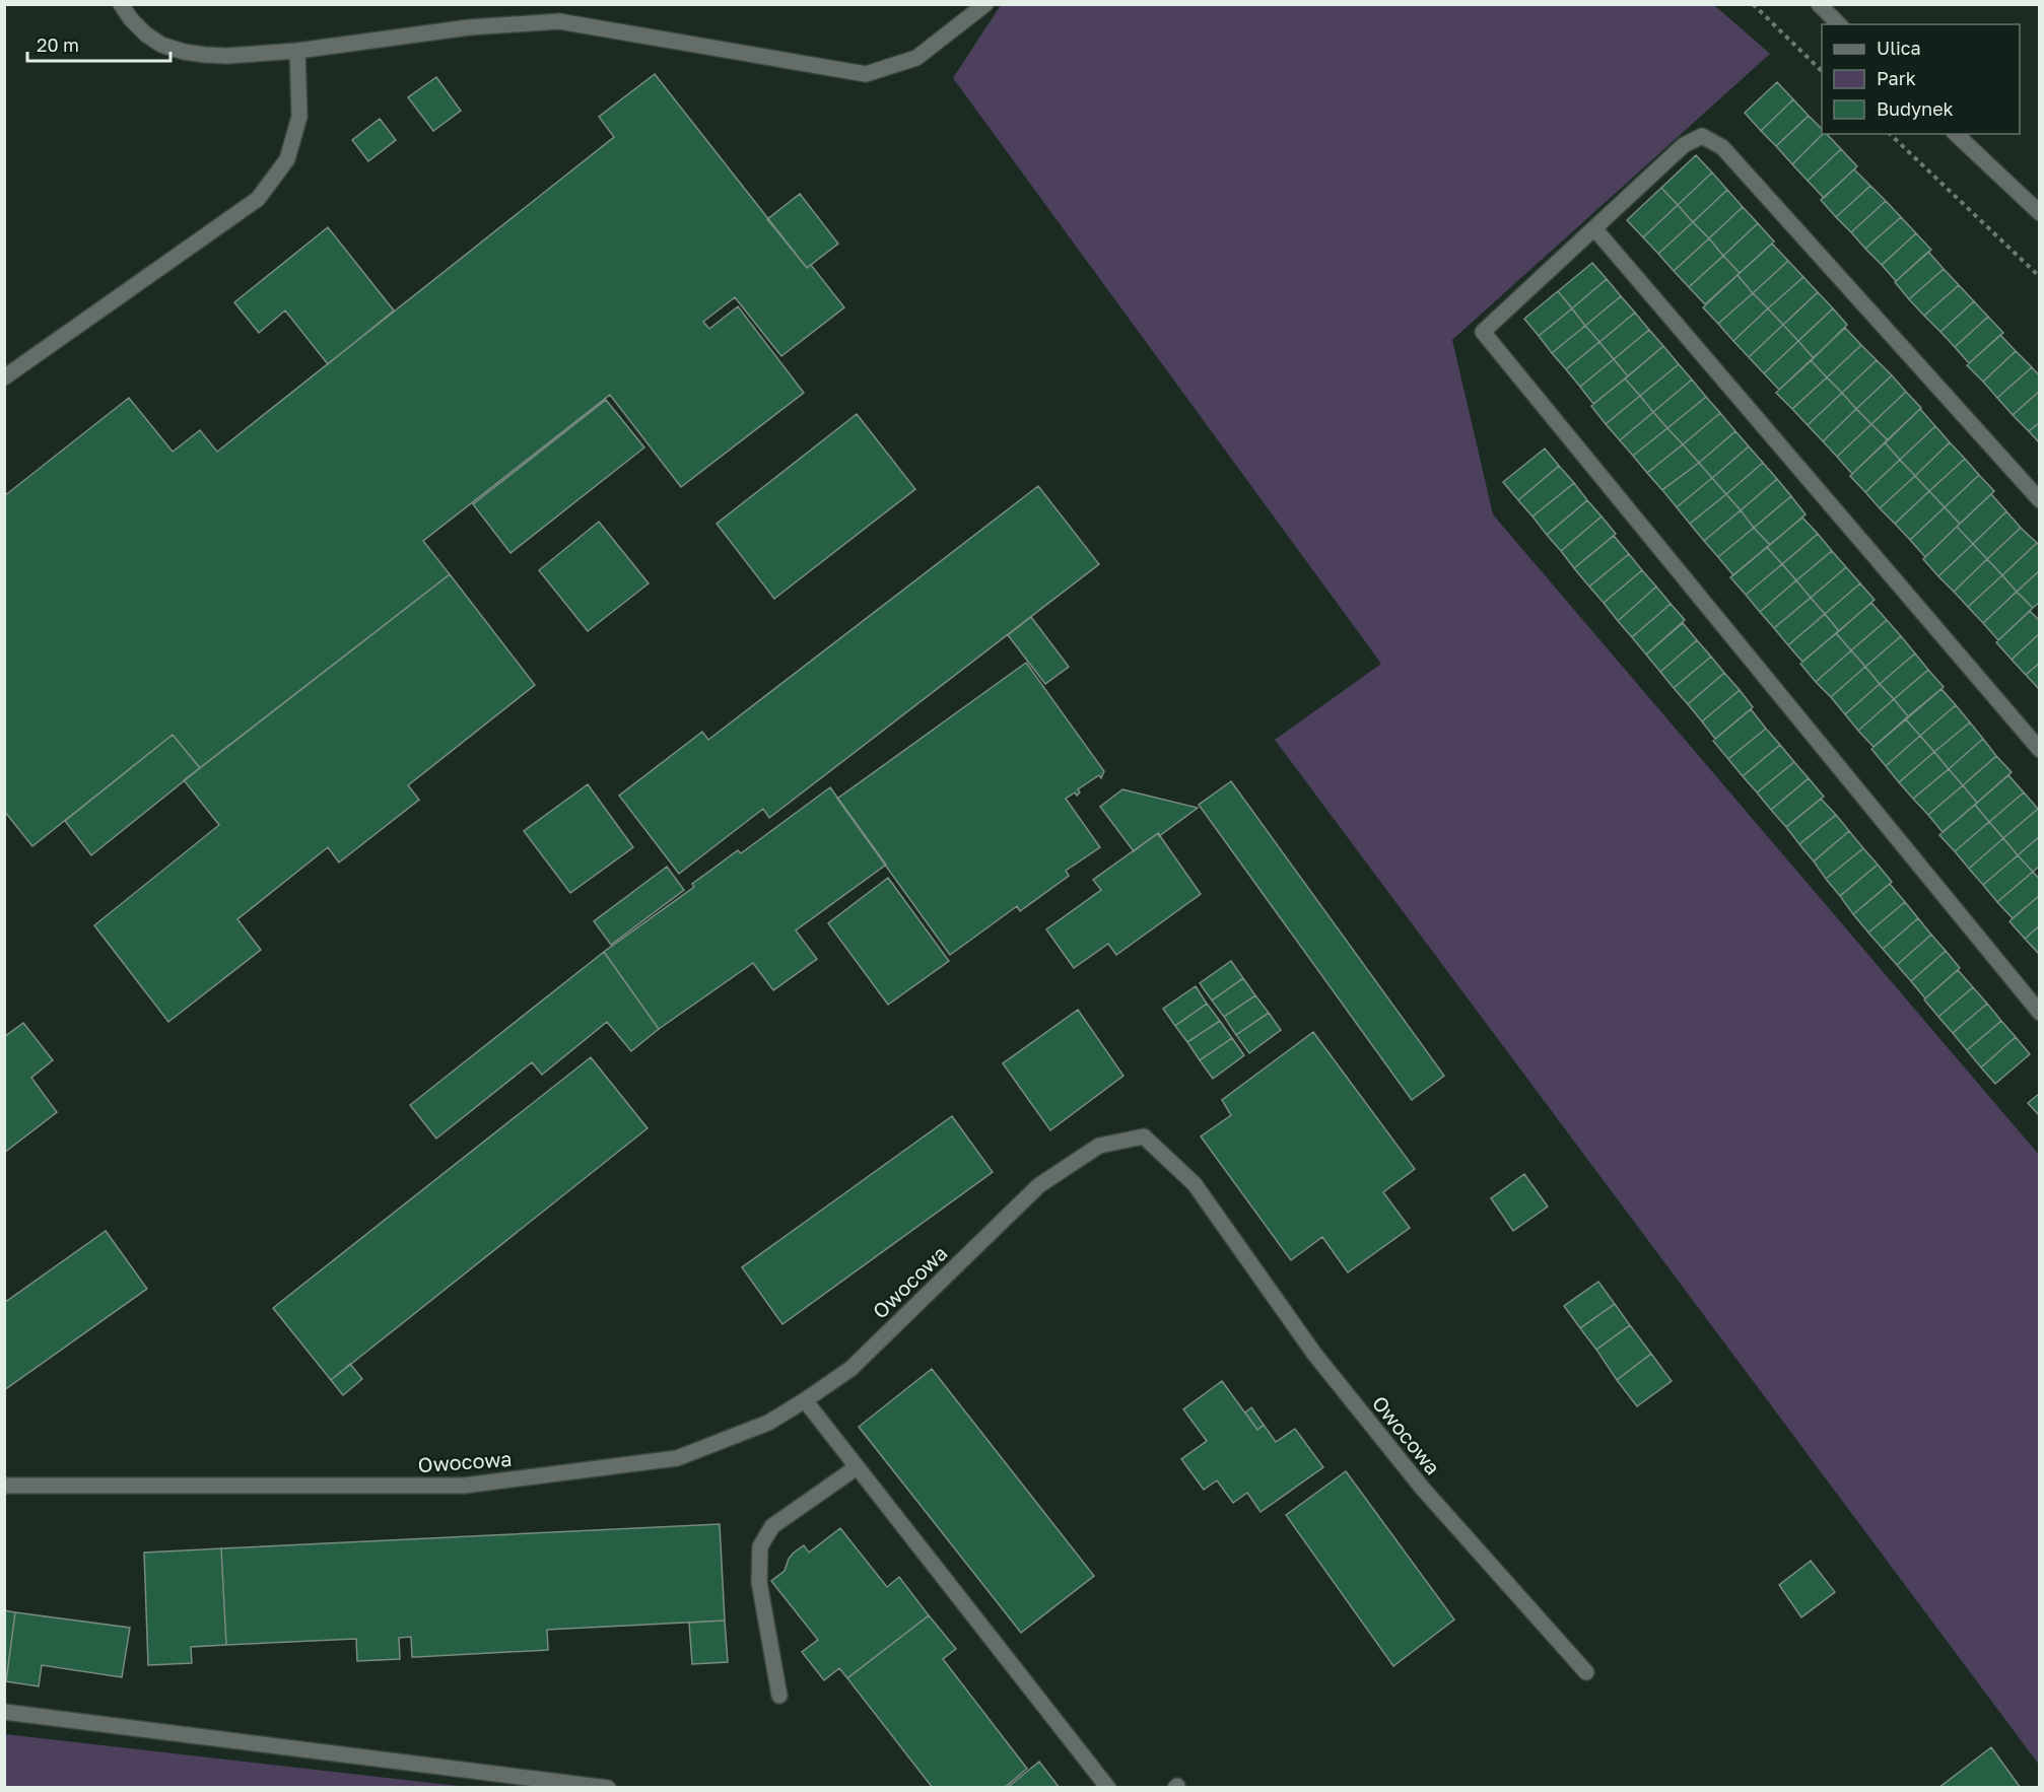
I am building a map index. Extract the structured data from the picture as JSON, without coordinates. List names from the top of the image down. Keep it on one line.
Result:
{"streets":{"street":["Owocowa"]},"legend":["Ulica","Park","Budynek"],"scale_bar":"20 m"}
